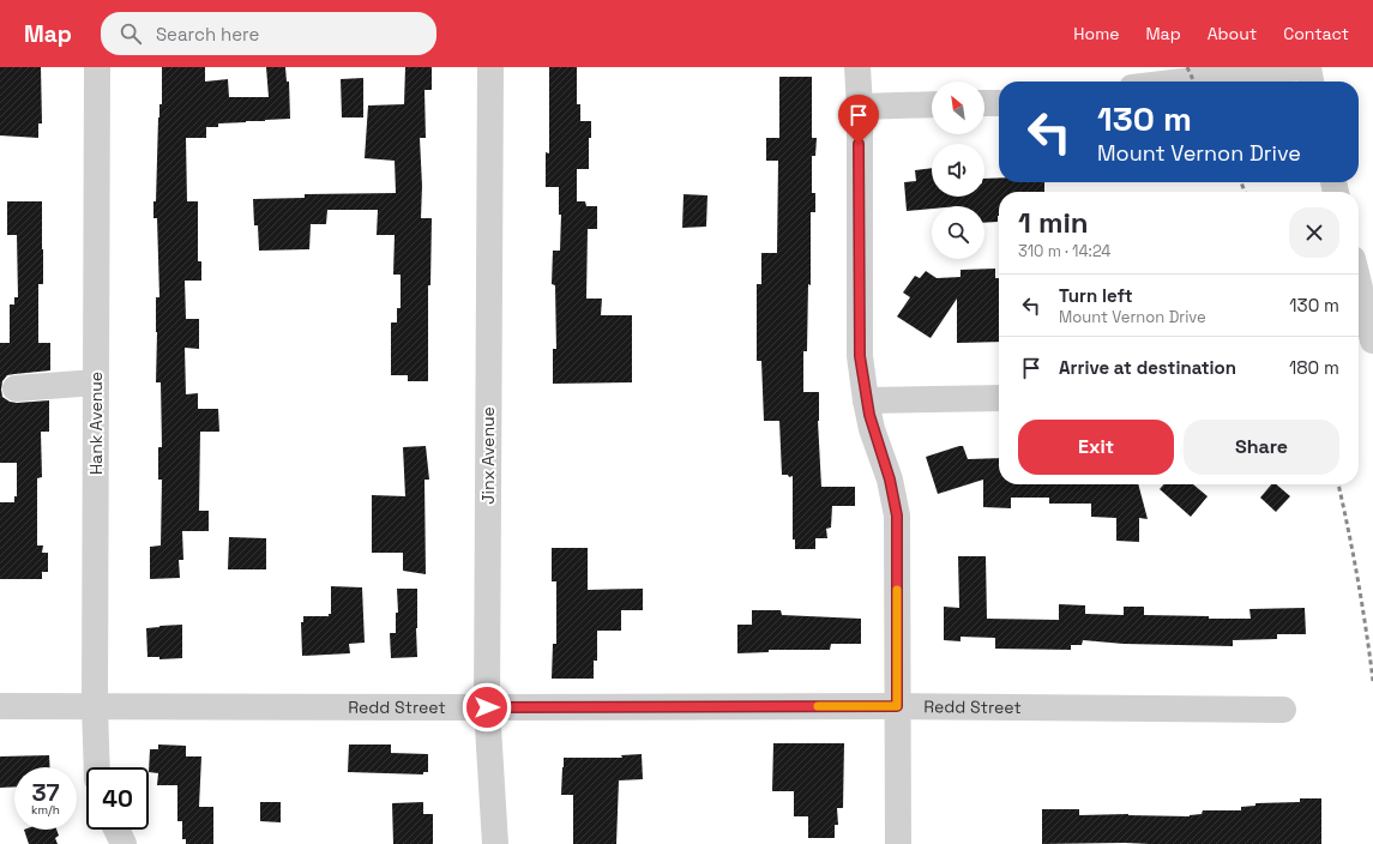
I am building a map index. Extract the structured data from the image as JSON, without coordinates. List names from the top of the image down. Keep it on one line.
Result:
{"streets":{"street":["Hank Avenue","Jinx Avenue","Redd Street"]},"crossings":[["Hank Avenue","Redd Street"],["Jinx Avenue","Redd Street"]],"north":"top left","page":{"header":"Map","search":"Search here","nav":["Home","Map","About","Contact"],"turn":["130 m","Mount Vernon Drive"],"heading":["1 min","310 m · 14:24"],"list":[{"name":"Turn left","note":"Mount Vernon Drive","value":"130 m"},{"name":"Arrive at destination","value":"180 m"}],"buttons":["Exit","Share"],"speed":"37 km/h","limit":"40"}}
